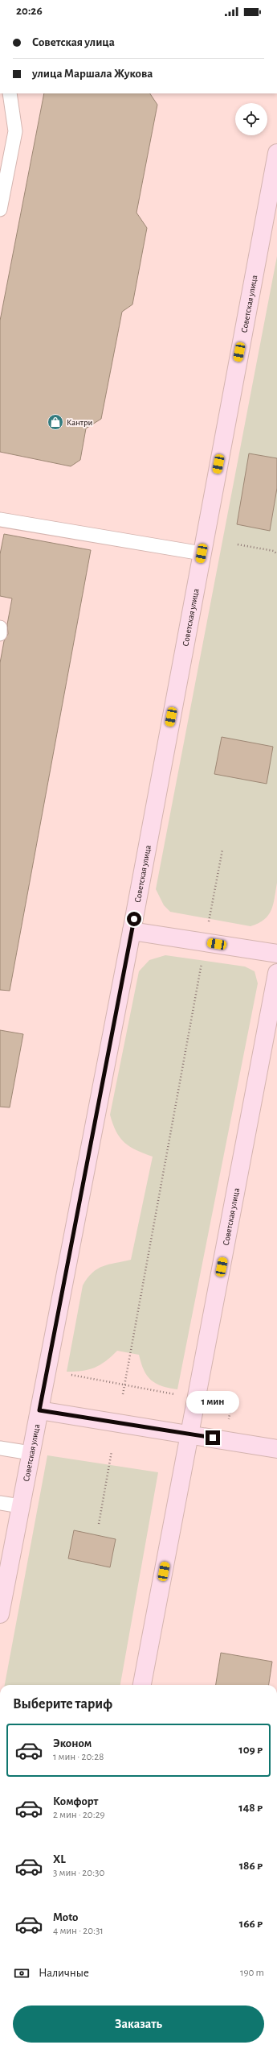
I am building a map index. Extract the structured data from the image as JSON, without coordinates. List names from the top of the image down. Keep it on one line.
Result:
{"streets":{"street":["Советская улица"]},"places":{"shop":["Кантри"]},"page":{"status":"20:26","banner":["Советская улица","улица Маршала Жукова"],"bubble":"1 мин","heading":"Выберите тариф","list":[{"name":"Эконом","note":"1 мин · 20:28","value":"109 ₽"},{"name":"Комфорт","note":"2 мин · 20:29","value":"148 ₽"},{"name":"XL","note":"3 мин · 20:30","value":"186 ₽"},{"name":"Moto","note":"4 мин · 20:31","value":"166 ₽"}],"pay":["Наличные","190 m"],"buttons":"Заказать"}}
